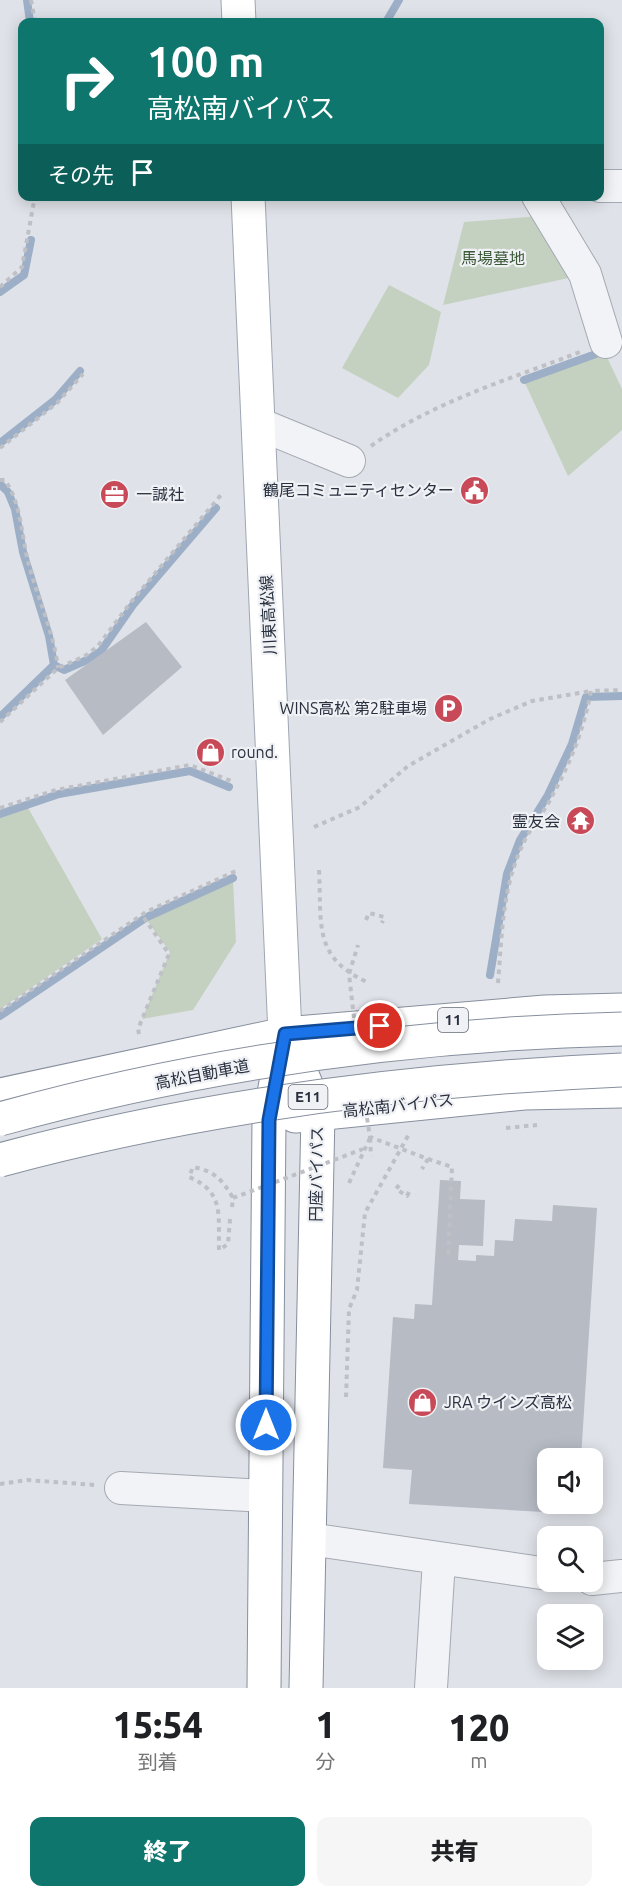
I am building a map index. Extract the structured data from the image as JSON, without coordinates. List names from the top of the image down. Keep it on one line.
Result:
{"streets":{"main road":["川東高松線","11","高松自動車道","E11","高松南バイパス","円座バイパス"]},"crossings":[["川東高松線","11"],["川東高松線","円座バイパス"],["11","円座バイパス"],["高松南バイパス","円座バイパス"]],"parks":["馬場墓地"],"places":{"public building":["鶴尾コミュニティセンター"],"office":["一誠社"],"parking":["WINS高松 第2駐車場"],"shop":["round.","JRA ウインズ高松"],"temple":["霊友会"]},"page":{"turn":["100 m","高松南バイパス"],"then":"その先","eta":["15:54","到着","1","分","120","m"],"buttons":["終了","共有"]}}
